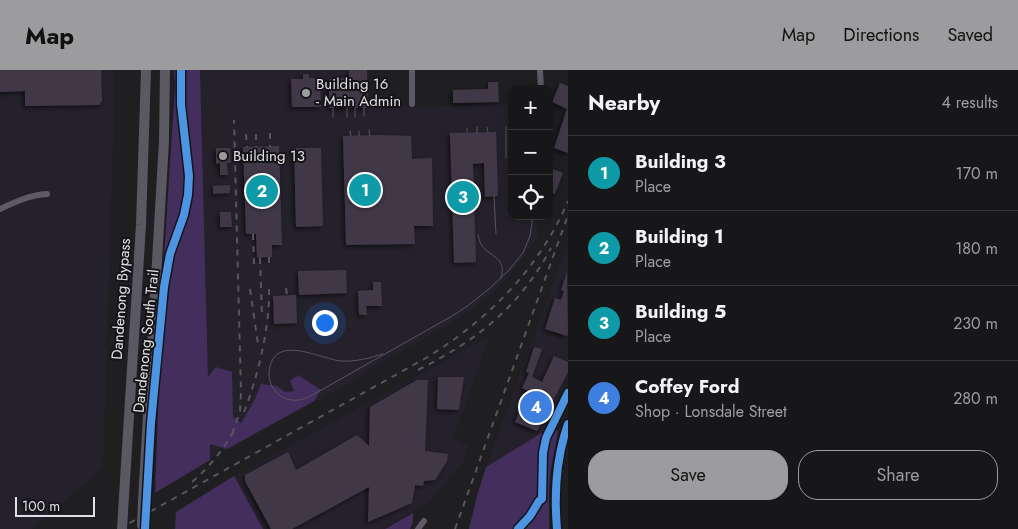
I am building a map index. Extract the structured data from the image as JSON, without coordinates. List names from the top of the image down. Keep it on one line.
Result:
{"streets":{"highway":["Dandenong Bypass"],"cycle path":["Dandenong South Trail"]},"places":["Building 16 - Main Admin","Building 13"],"scale_bar":"100 m","page":{"header":"Map","nav":["Map","Directions","Saved"],"heading":["Nearby","4 results"],"map_buttons":["+","−"],"list":[{"mark":"1","name":"Building 3","note":"Place","value":"170 m"},{"mark":"2","name":"Building 1","note":"Place","value":"180 m"},{"mark":"3","name":"Building 5","note":"Place","value":"230 m"},{"mark":"4","name":"Coffey Ford","note":"Shop · Lonsdale Street","value":"280 m"}],"pins":["1","2","3","4"],"buttons":["Save","Share"],"scale":"100 m"}}
